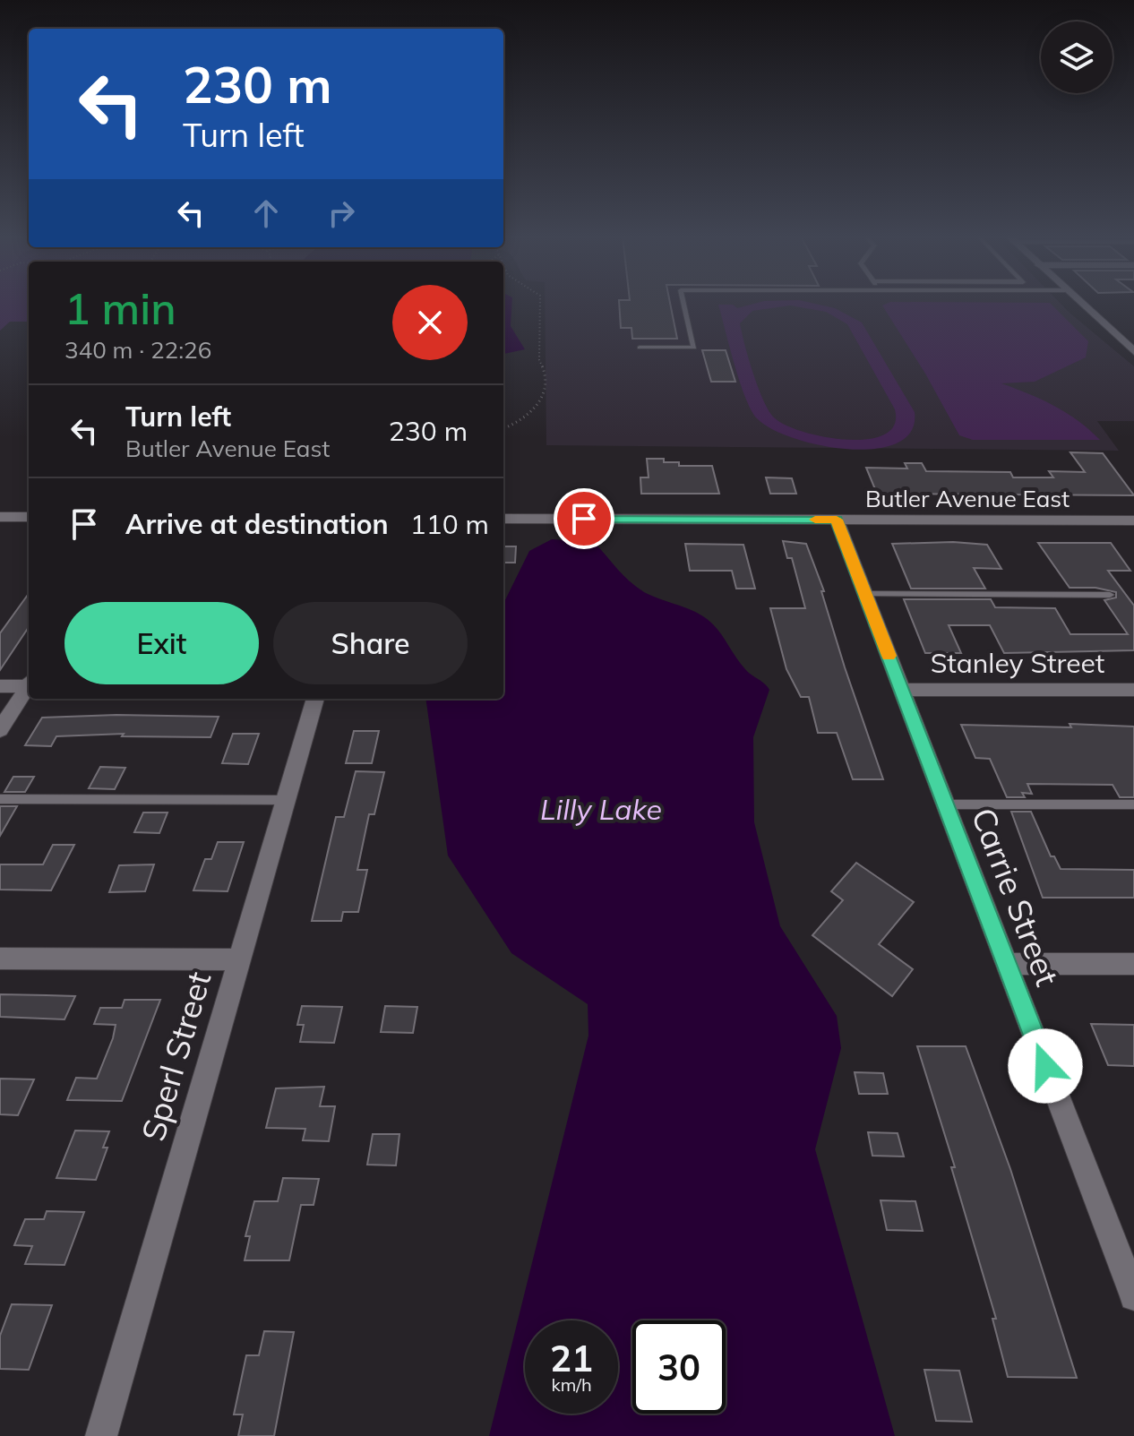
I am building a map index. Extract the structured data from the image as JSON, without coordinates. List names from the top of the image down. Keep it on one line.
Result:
{"streets":{"street":["Butler Avenue East","Stanley Street","Carrie Street","Sperl Street"]},"crossings":[["Butler Avenue East","Carrie Street"],["Stanley Street","Carrie Street"]],"water":["Lilly Lake"],"page":{"turn":["230 m","Turn left"],"heading":["1 min","340 m · 22:26"],"list":[{"name":"Turn left","note":"Butler Avenue East","value":"230 m"},{"name":"Arrive at destination","value":"110 m"}],"buttons":["Exit","Share"],"speed":"21 km/h","limit":"30"}}
